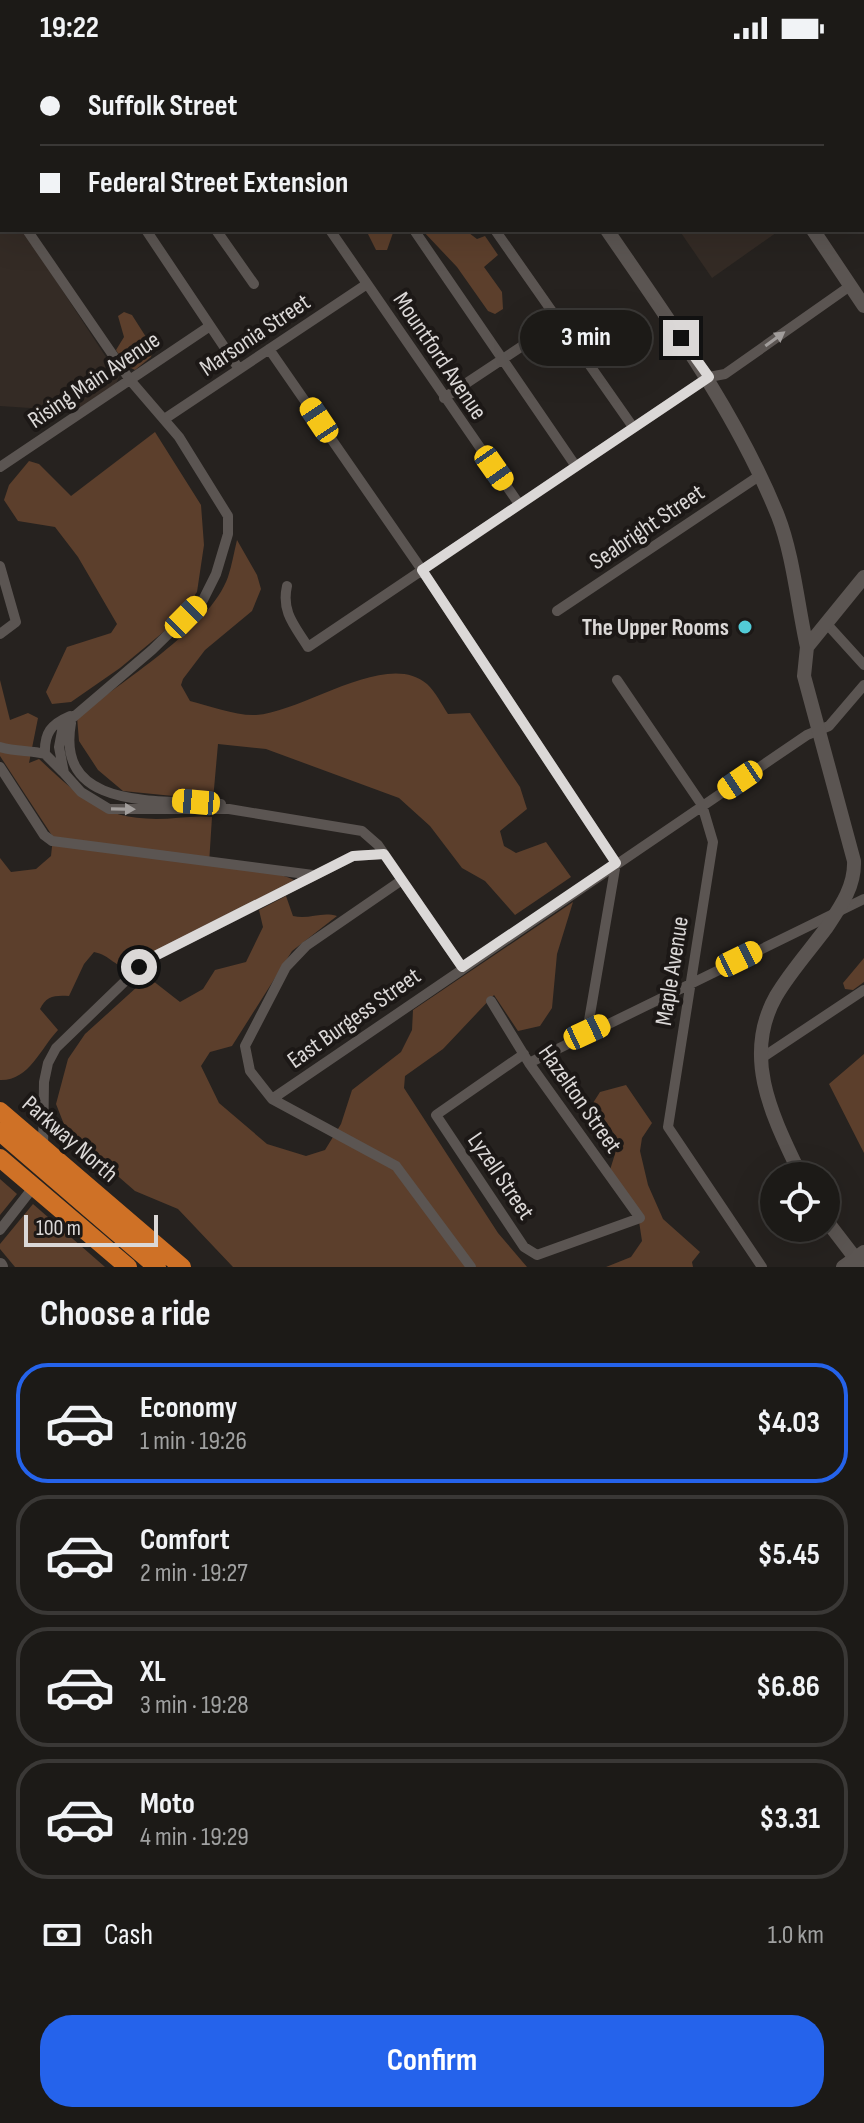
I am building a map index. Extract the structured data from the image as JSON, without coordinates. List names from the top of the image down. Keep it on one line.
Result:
{"streets":{"highway":["Parkway North"],"street":["Marsonia Street","Mountford Avenue","Rising Main Avenue","Seabright Street","Maple Avenue","East Burgess Street","Hazelton Street","Lyzell Street"]},"crossings":[["Marsonia Street","Mountford Avenue"],["Maple Avenue","East Burgess Street"],["Hazelton Street","Lyzell Street"]],"places":["The Upper Rooms"],"scale_bar":"100 m","page":{"status":"19:22","banner":["Suffolk Street","Federal Street Extension"],"bubble":"3 min","scale":"100 m","heading":"Choose a ride","list":[{"name":"Economy","note":"1 min · 19:26","value":"$4.03"},{"name":"Comfort","note":"2 min · 19:27","value":"$5.45"},{"name":"XL","note":"3 min · 19:28","value":"$6.86"},{"name":"Moto","note":"4 min · 19:29","value":"$3.31"}],"pay":["Cash","1.0 km"],"buttons":"Confirm"}}
